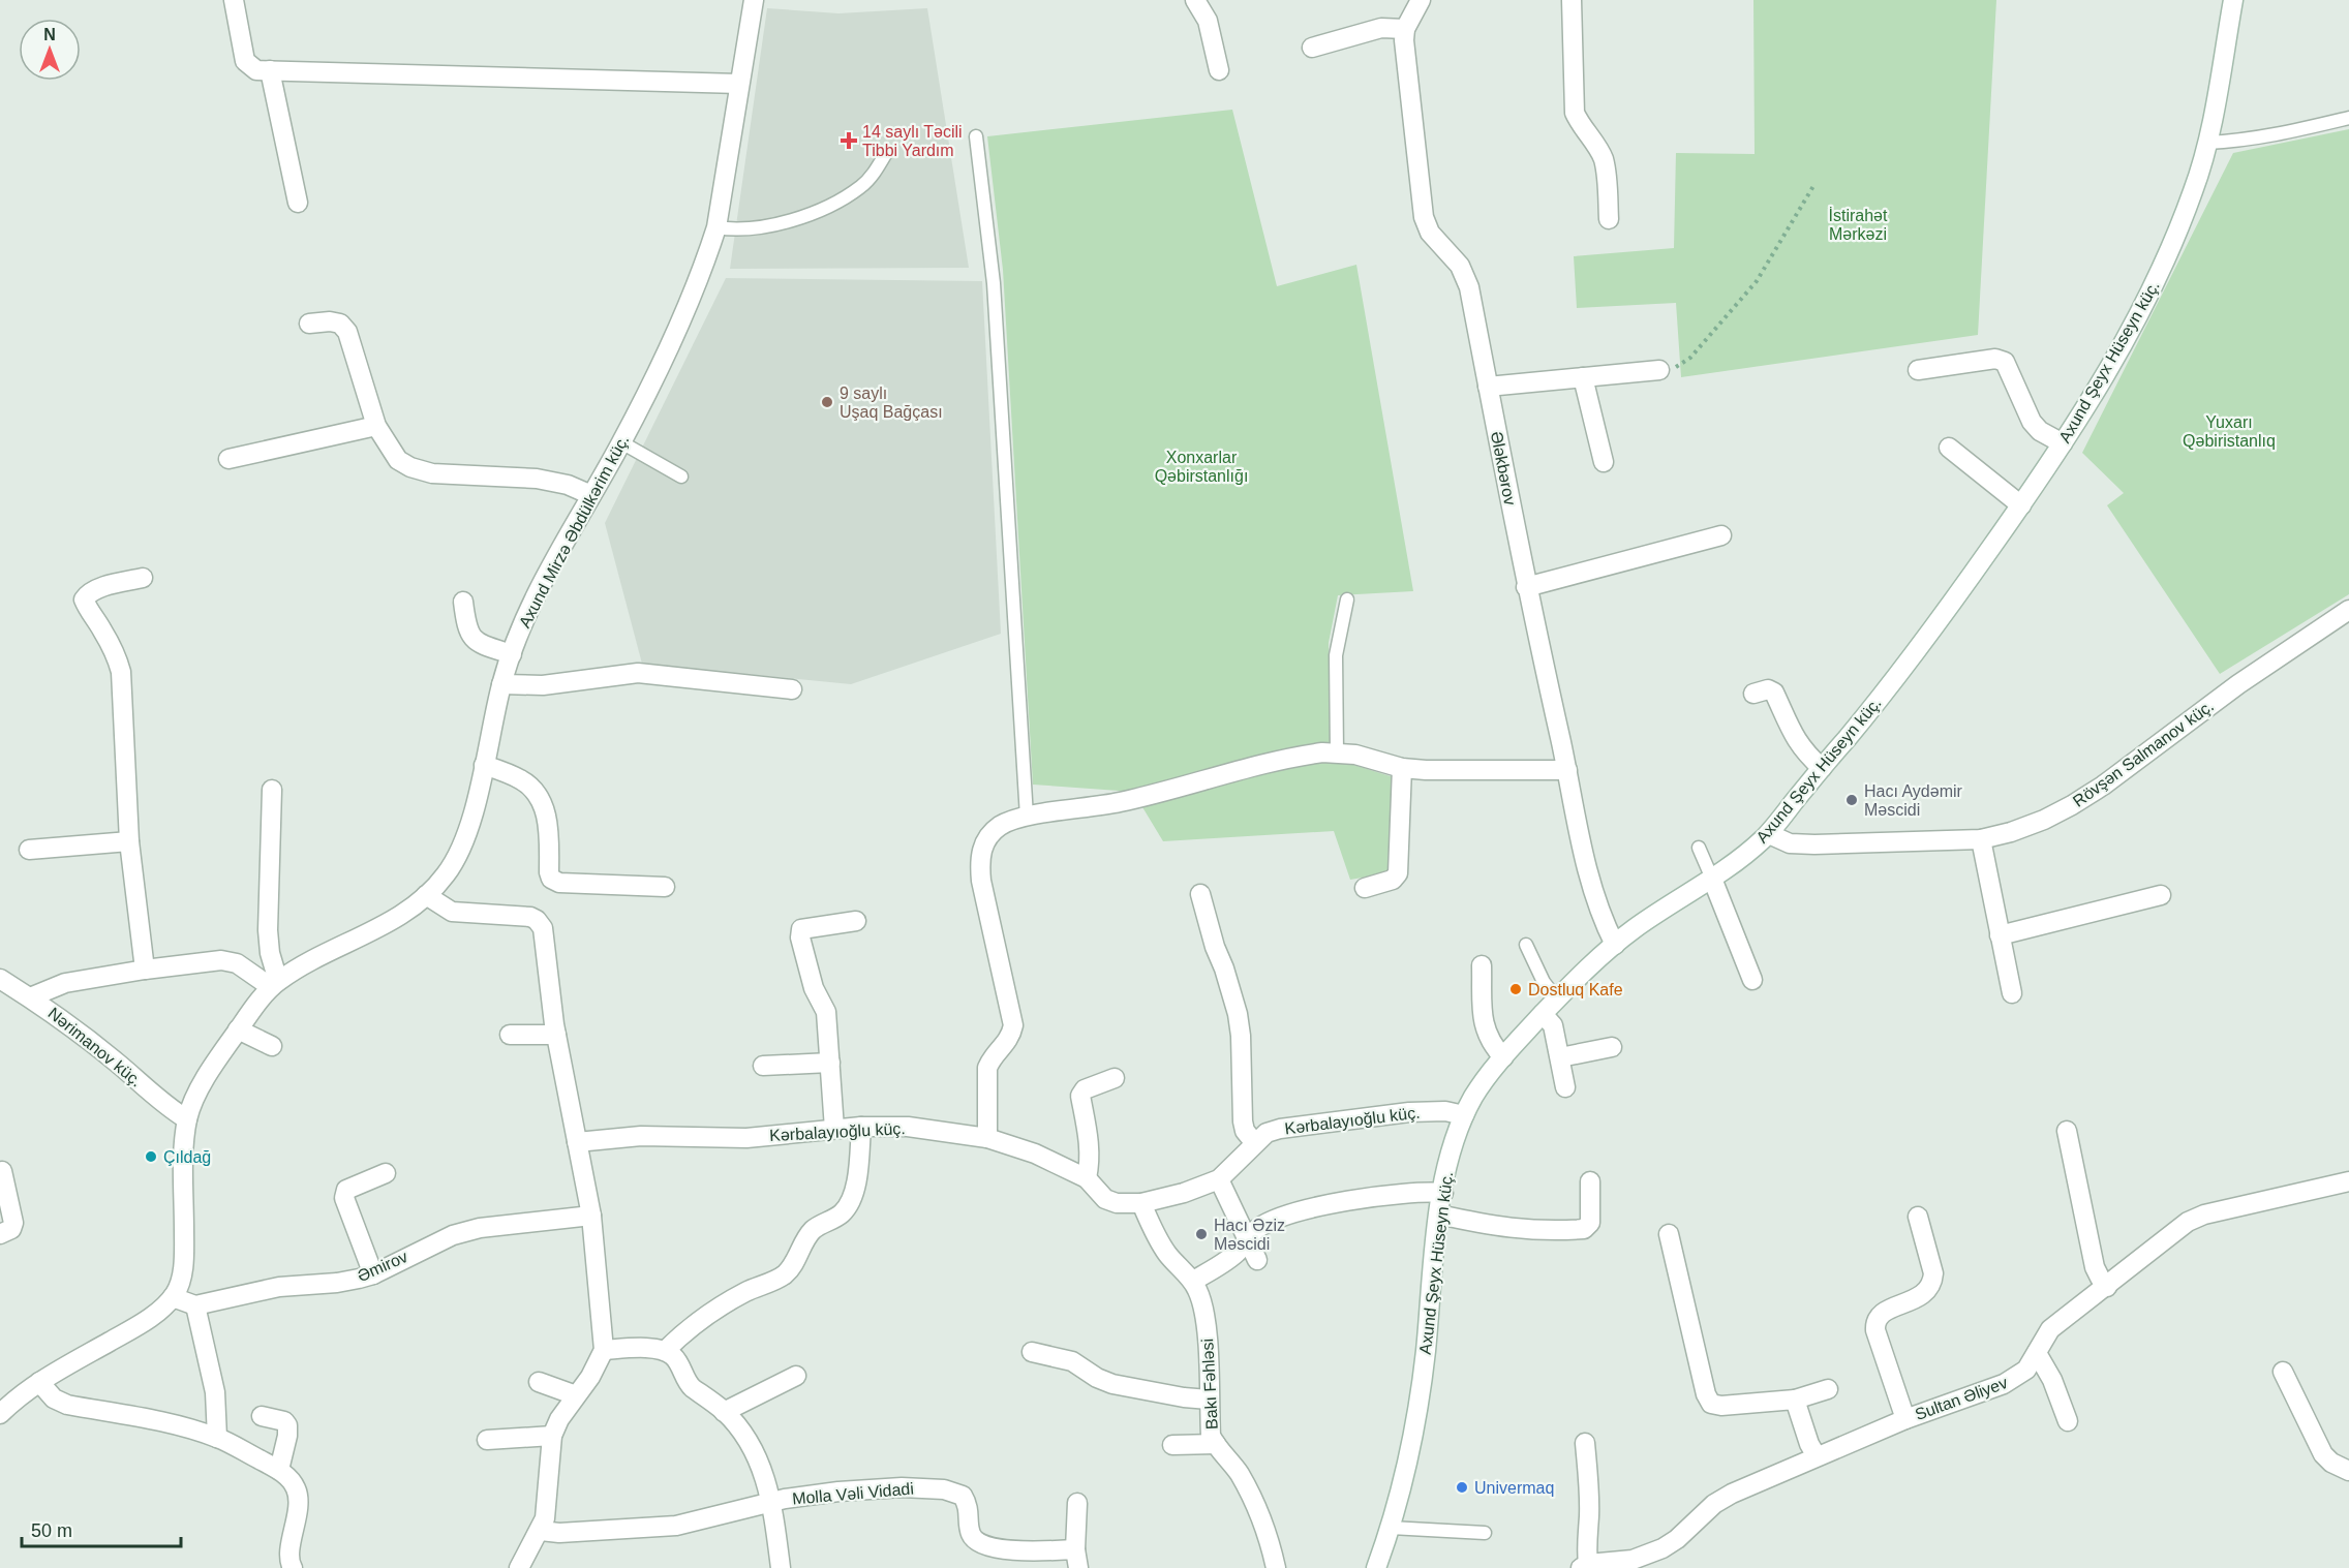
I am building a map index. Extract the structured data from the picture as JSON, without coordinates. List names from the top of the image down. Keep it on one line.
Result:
{"streets":{"street":["Axund Şeyx Hüseyn küç.","Ələkbərov","Axund Mirzə Əbdülkərim küç.","Rövşən Salmanov küç.","Nərimanov küç.","Kərbalayıoğlu küç.","Əmirov","Bakı Fəhləsi","Sultan Əliyev","Molla Vəli Vidadi"]},"crossings":[["Axund Şeyx Hüseyn küç.","Ələkbərov"],["Axund Şeyx Hüseyn küç.","Rövşən Salmanov küç."],["Axund Şeyx Hüseyn küç.","Kərbalayıoğlu küç."],["Axund Mirzə Əbdülkərim küç.","Nərimanov küç."],["Kərbalayıoğlu küç.","Bakı Fəhləsi"]],"parks":["İstirahət Mərkəzi","Yuxarı Qəbiristanlıq","Xonxarlar Qəbirstanlığı"],"places":{"health":["14 saylı Təcili Tibbi Yardım"],"other":["9 saylı Uşaq Bağçası","Hacı Aydəmir Məscidi","Dostluq Kafe","Çıldağ","Hacı Əziz Məscidi","Univermaq"]},"scale_bar":"50 m","north":"top"}
